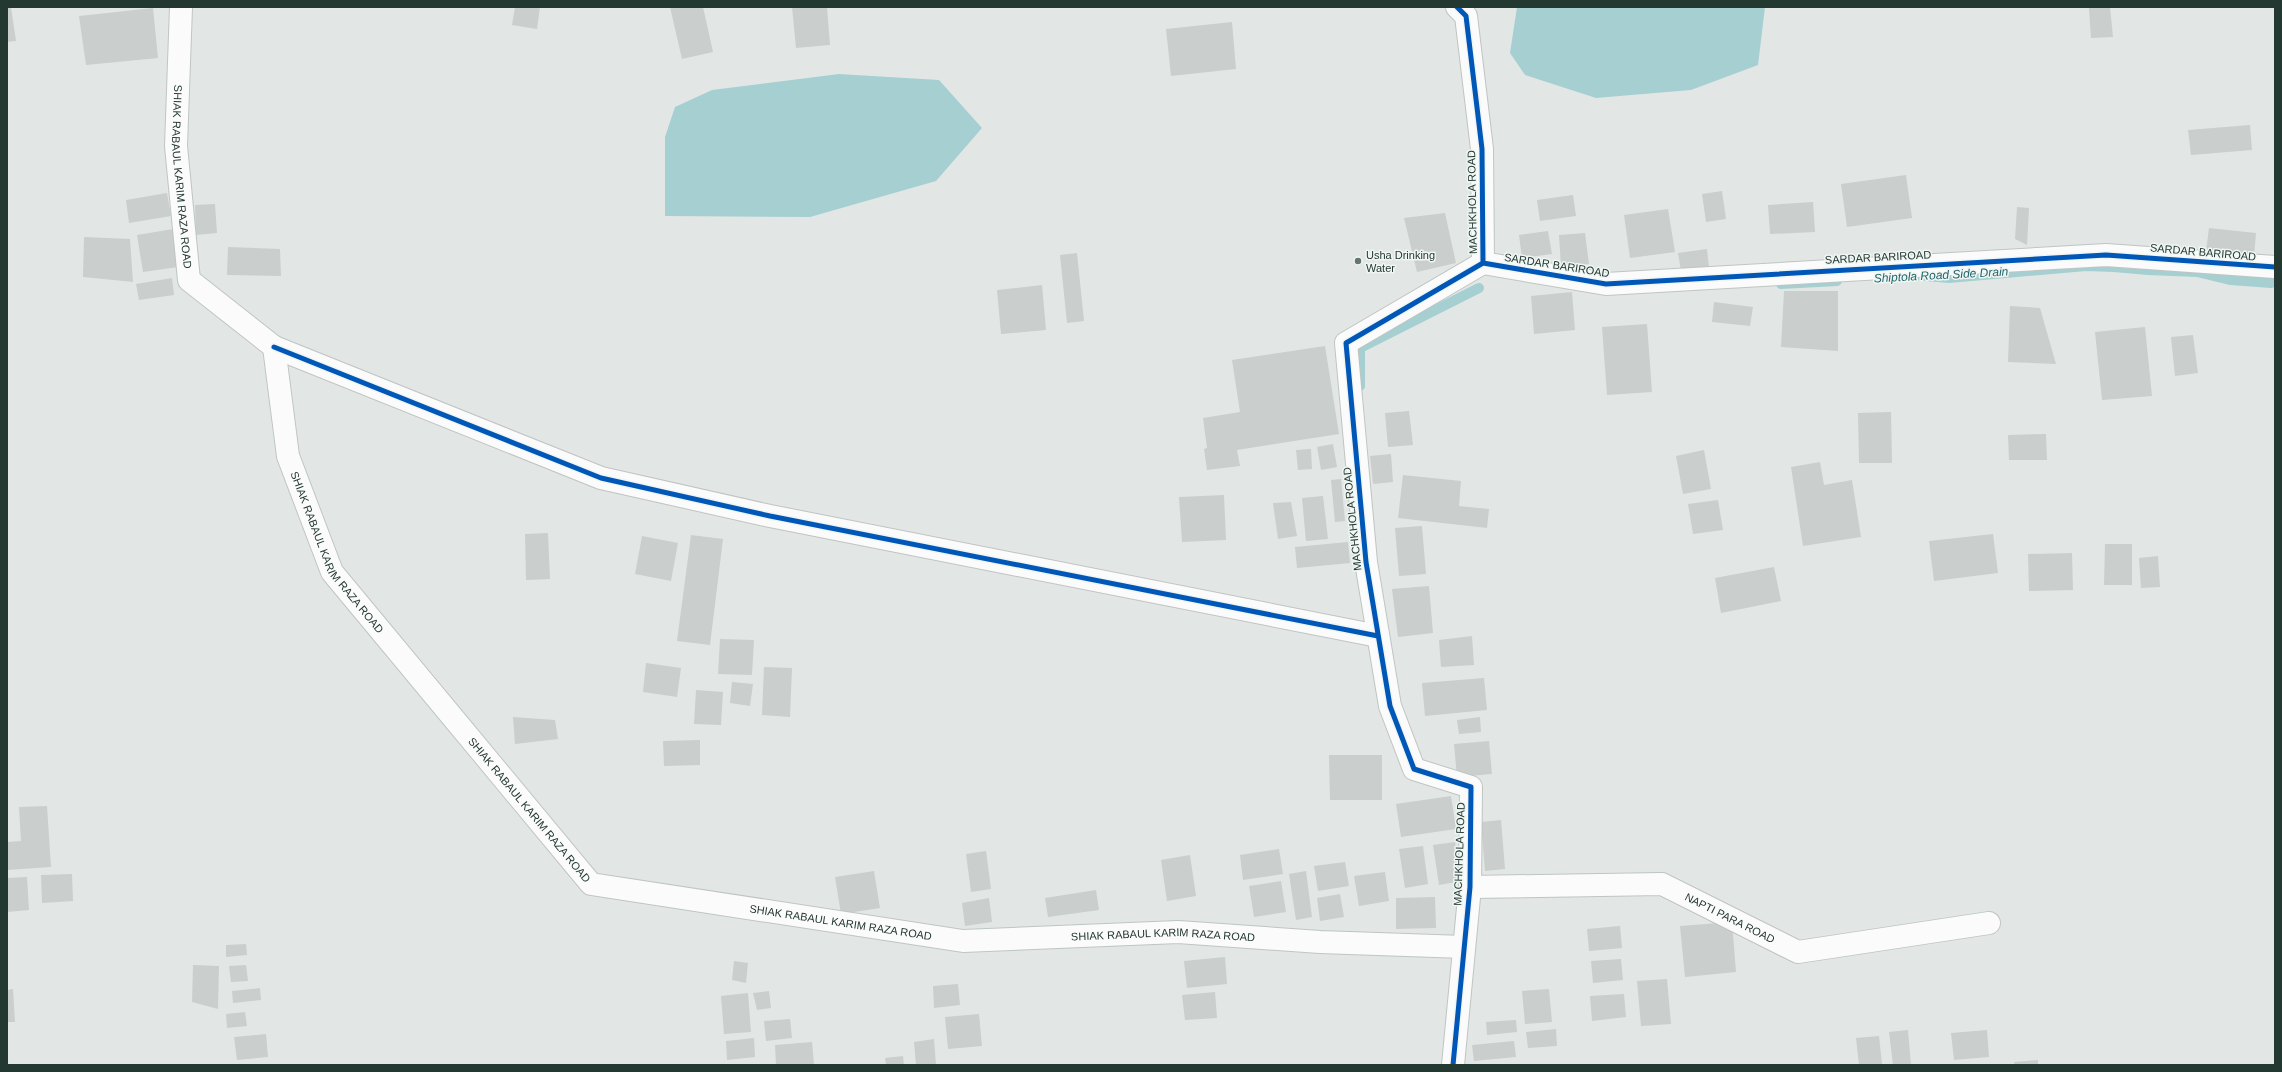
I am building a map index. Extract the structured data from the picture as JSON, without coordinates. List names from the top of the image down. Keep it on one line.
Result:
{"streets":{"street":["SHIAK RABAUL KARIM RAZA ROAD","MACHKHOLA ROAD","SARDAR BARIROAD","NAPTI PARA ROAD"]},"crossings":[["SHIAK RABAUL KARIM RAZA ROAD","MACHKHOLA ROAD"],["MACHKHOLA ROAD","SARDAR BARIROAD"],["MACHKHOLA ROAD","NAPTI PARA ROAD"]],"water":["Shiptola Road Side Drain"],"places":["Usha Drinking Water"]}
